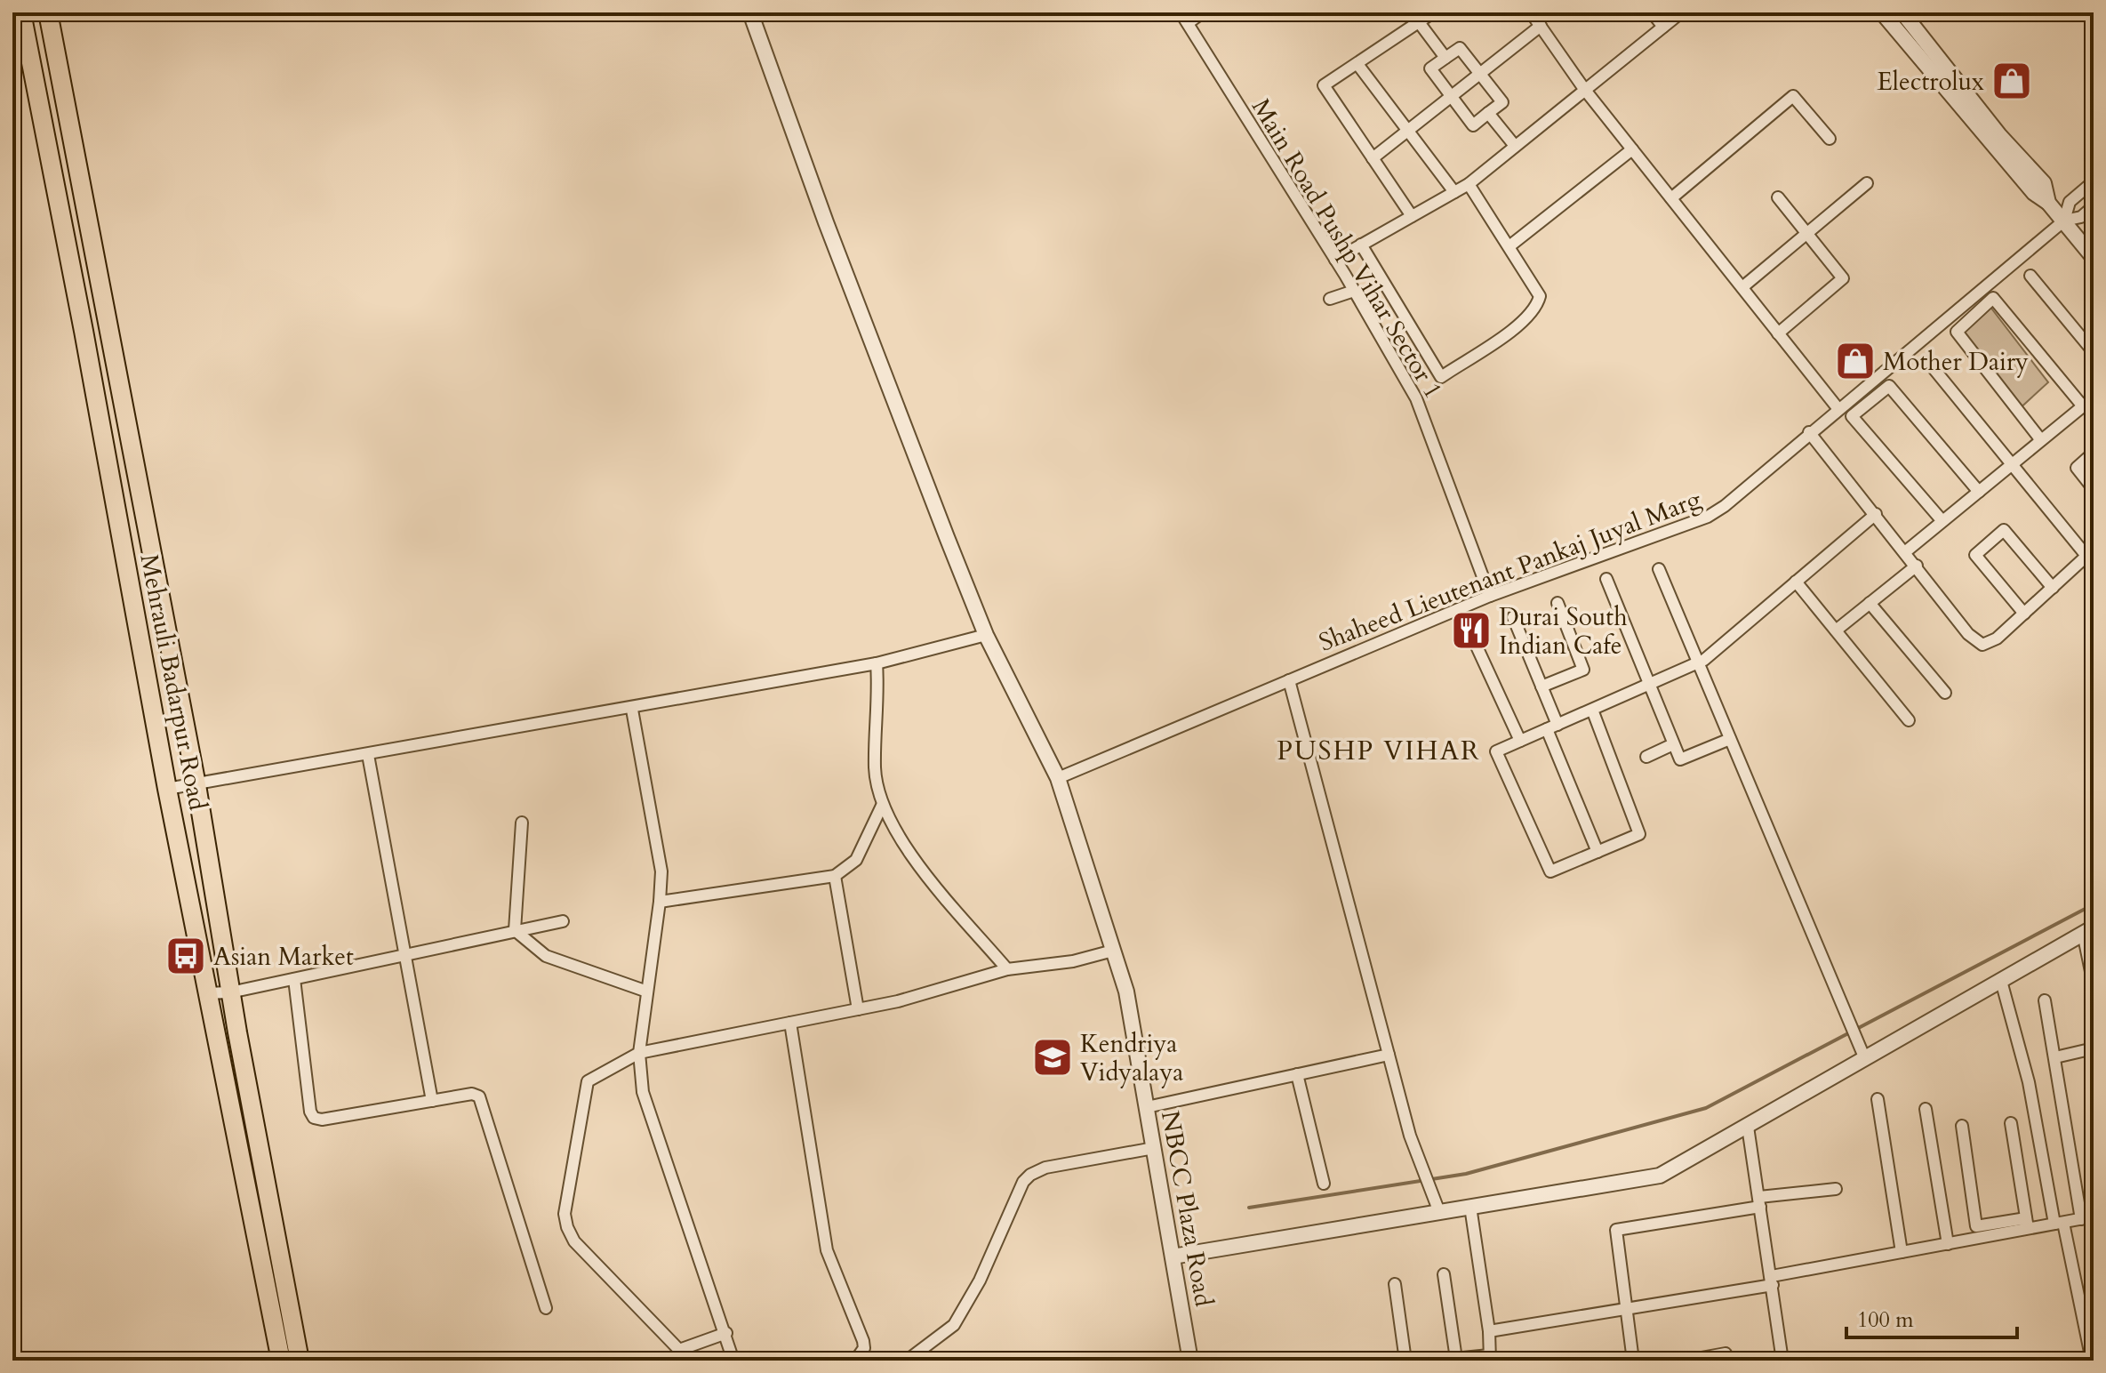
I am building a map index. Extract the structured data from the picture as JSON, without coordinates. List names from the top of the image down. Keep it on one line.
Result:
{"streets":{"main road":["Mehrauli Badarpur Road"],"street":["Main Road Pushp Vihar Sector 1","Shaheed Lieutenant Pankaj Juyal Marg","NBCC Plaza Road"]},"crossings":[["Main Road Pushp Vihar Sector 1","Shaheed Lieutenant Pankaj Juyal Marg"],["Shaheed Lieutenant Pankaj Juyal Marg","NBCC Plaza Road"]],"districts":["PUSHP VIHAR"],"places":{"shop":["Electrolux","Mother Dairy"],"restaurant":["Durai South Indian Cafe"],"bus stop":["Asian Market"],"school or university":["Kendriya Vidyalaya"]},"scale_bar":"100 m"}
